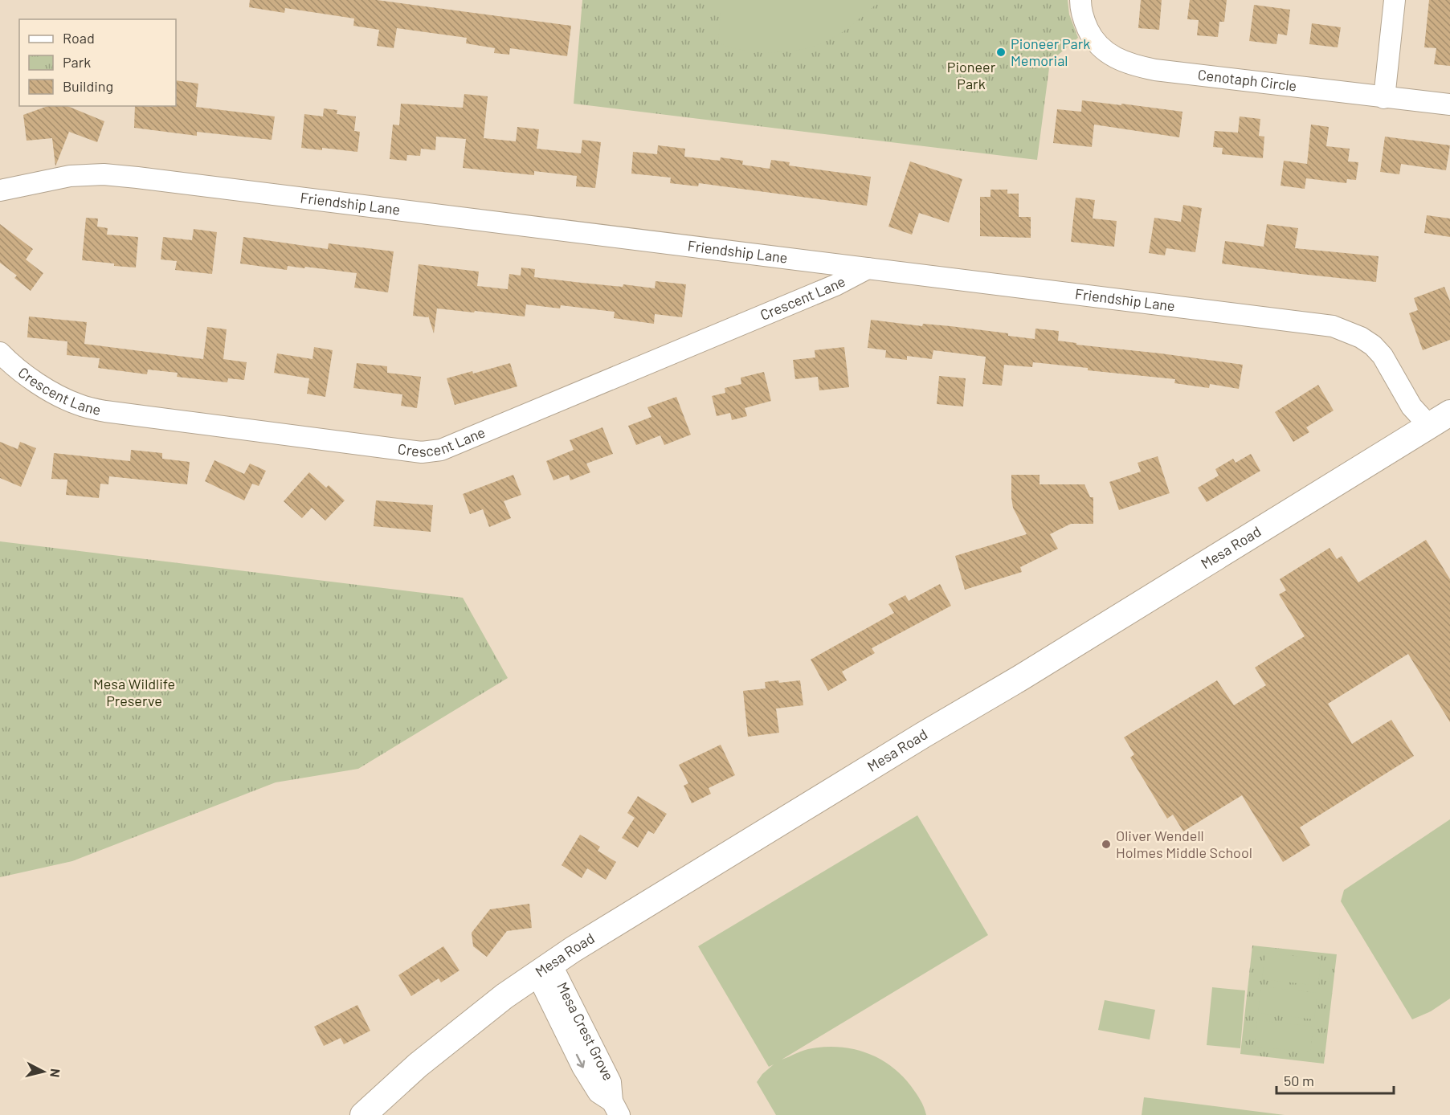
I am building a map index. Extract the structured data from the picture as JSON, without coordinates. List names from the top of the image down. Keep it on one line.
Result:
{"streets":{"main road":["Mesa Road"],"street":["Cenotaph Circle","Friendship Lane","Crescent Lane","Mesa Crest Grove"]},"crossings":[["Friendship Lane","Crescent Lane"],["Friendship Lane","Mesa Road"],["Mesa Road","Mesa Crest Grove"]],"parks":["Pioneer Park","Mesa Wildlife Preserve"],"places":["Pioneer Park Memorial","Oliver Wendell Holmes Middle School"],"legend":["Road","Park","Building"],"scale_bar":"50 m","north":"right"}
